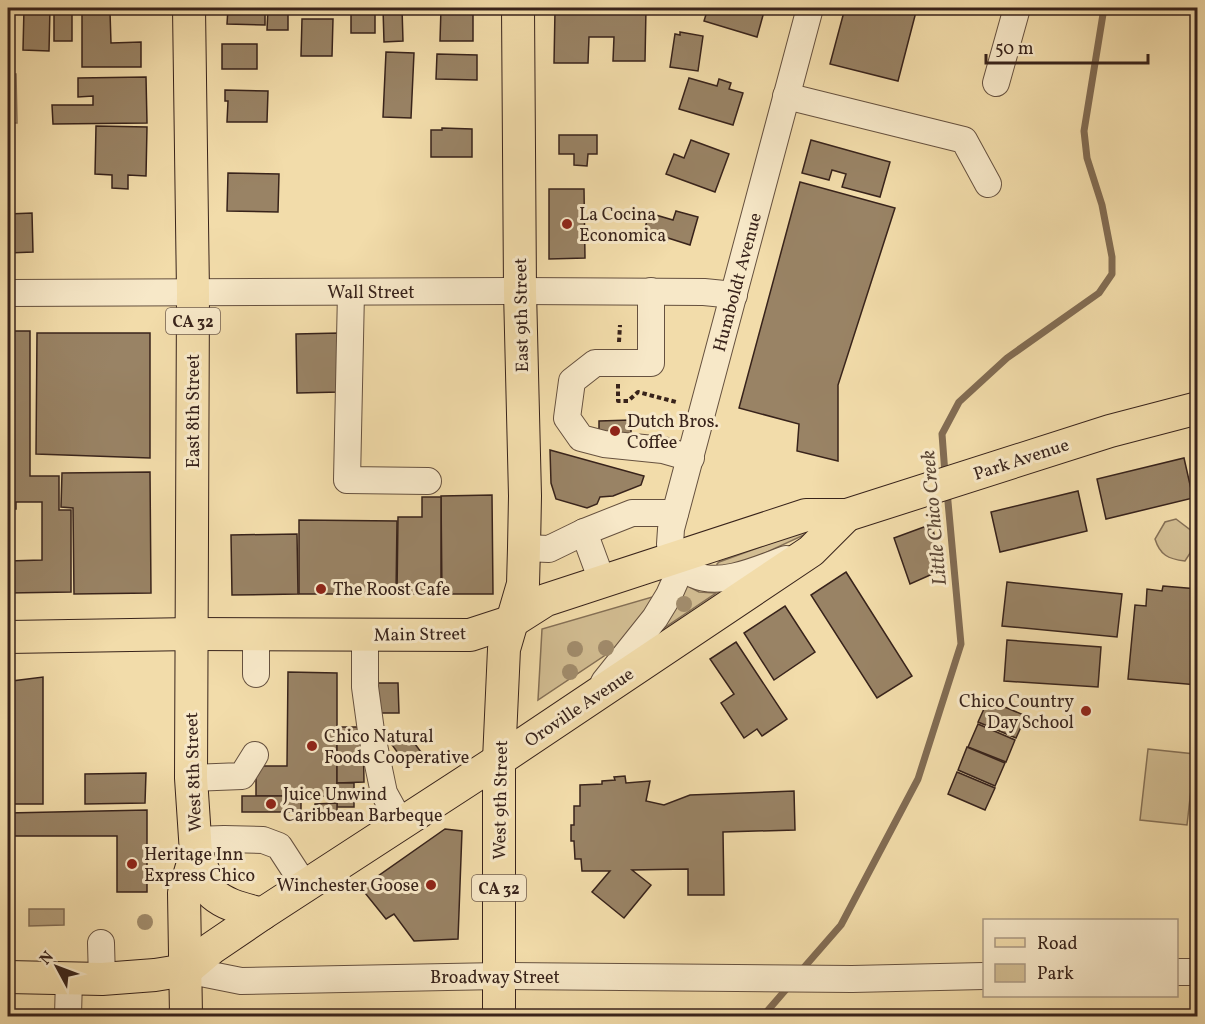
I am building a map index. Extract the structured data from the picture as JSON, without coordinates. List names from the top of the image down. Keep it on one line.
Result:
{"streets":{"main road":["East 9th Street","CA 32","East 8th Street","Park Avenue","Main Street","Oroville Avenue","West 8th Street","West 9th Street","Broadway Street"],"street":["Humboldt Avenue","Wall Street"]},"crossings":[["Humboldt Avenue","Wall Street"],["Humboldt Avenue","Main Street"],["Humboldt Avenue","Oroville Avenue"],["Wall Street","East 9th Street"],["Wall Street","East 8th Street"],["East 9th Street","Main Street"],["East 9th Street","West 9th Street"],["East 8th Street","Main Street"],["East 8th Street","West 8th Street"],["Park Avenue","Main Street"],["Park Avenue","Oroville Avenue"],["Main Street","Oroville Avenue"],["Main Street","West 8th Street"],["Main Street","West 9th Street"],["Oroville Avenue","West 8th Street"],["Oroville Avenue","West 9th Street"],["Oroville Avenue","Broadway Street"],["West 8th Street","Broadway Street"],["West 9th Street","Broadway Street"]],"water":["Little Chico Creek"],"places":["La Cocina Economica","Dutch Bros. Coffee","The Roost Cafe","Chico Country Day School","Chico Natural Foods Cooperative","Juice Unwind Caribbean Barbeque","Heritage Inn Express Chico","Winchester Goose"],"legend":["Road","Park"],"scale_bar":"50 m","north":"top left"}
